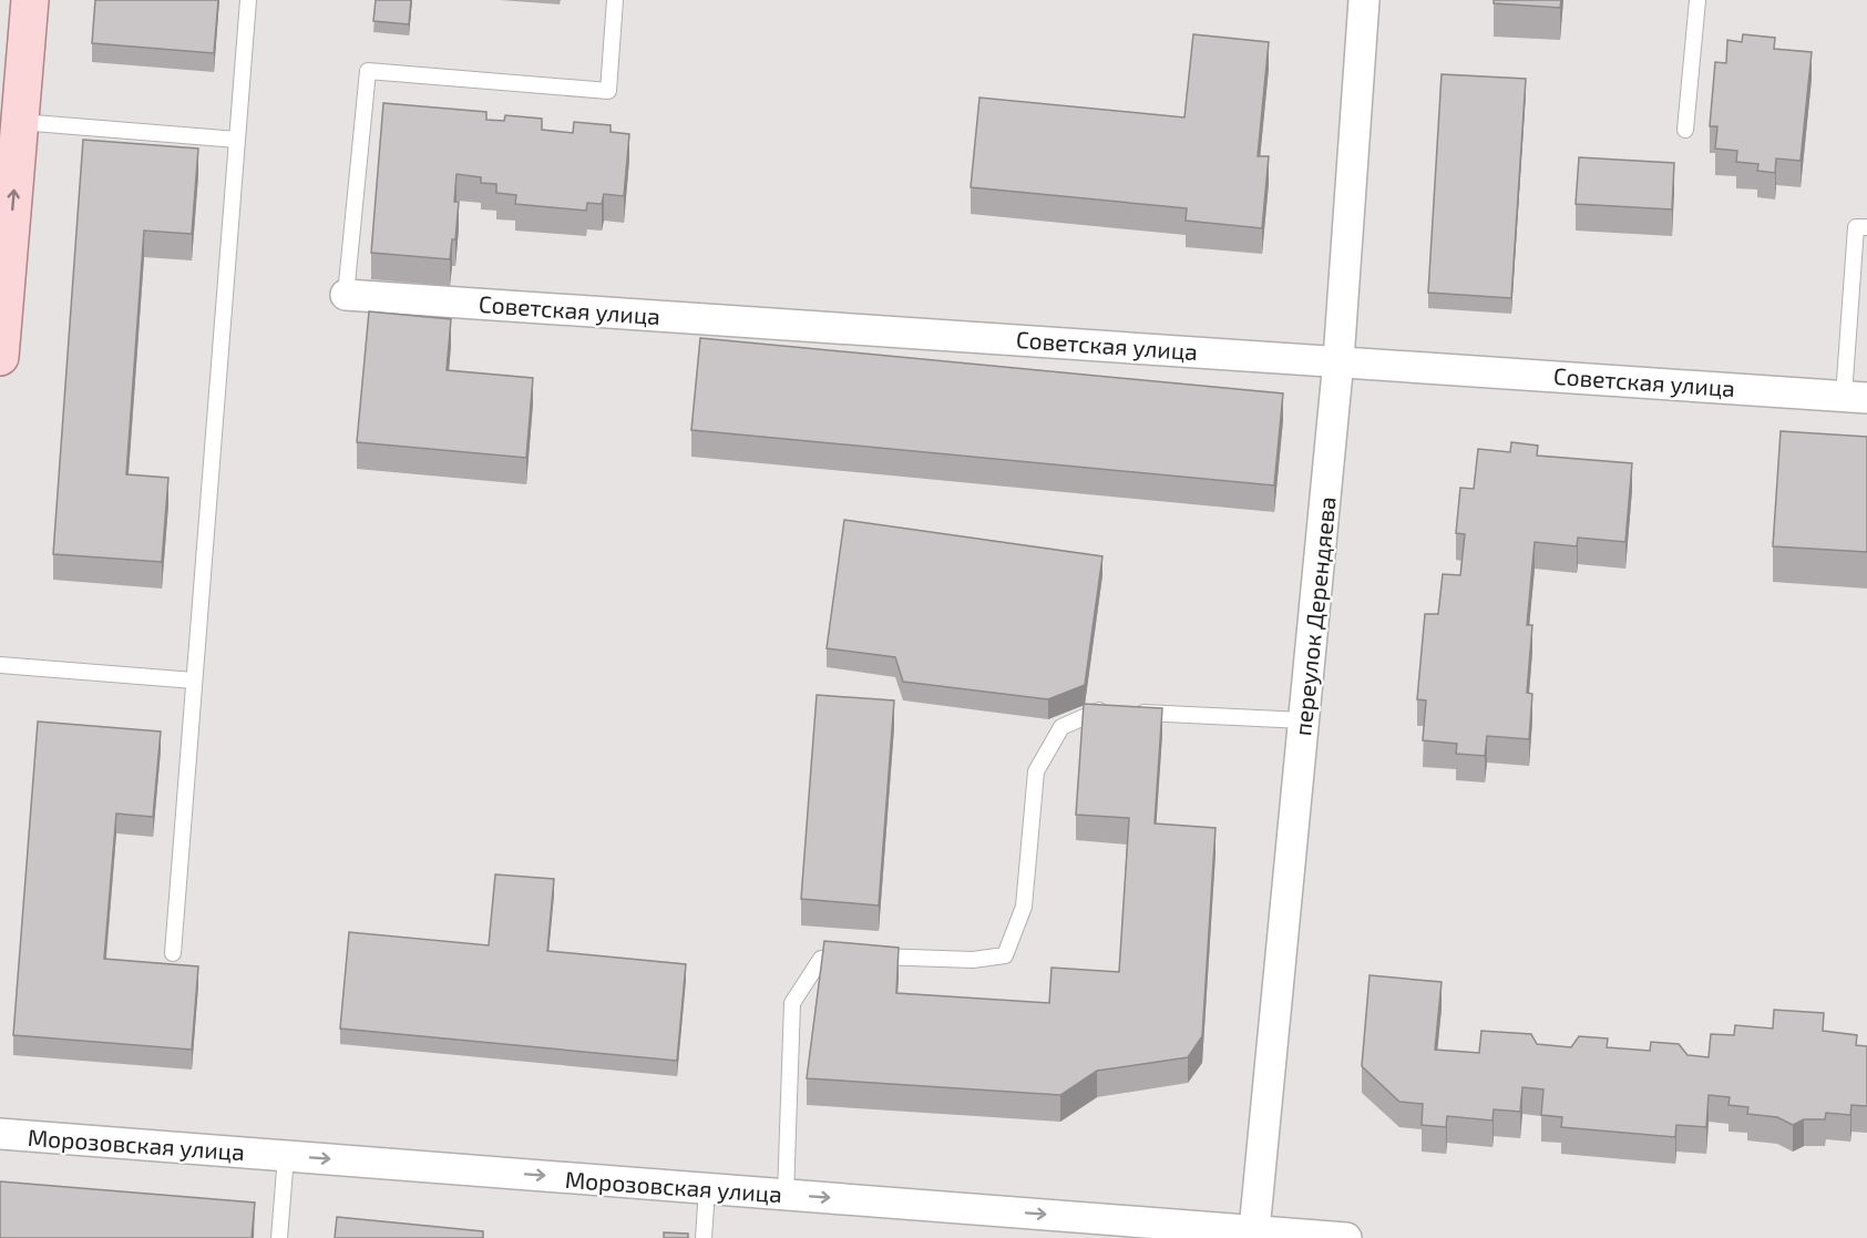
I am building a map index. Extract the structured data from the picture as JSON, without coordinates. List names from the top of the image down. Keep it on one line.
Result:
{"streets":{"street":["Советская улица","переулок Дерендяева","Морозовская улица"]},"crossings":[["Советская улица","переулок Дерендяева"],["переулок Дерендяева","Морозовская улица"]],"one_way":["Морозовская улица"]}
